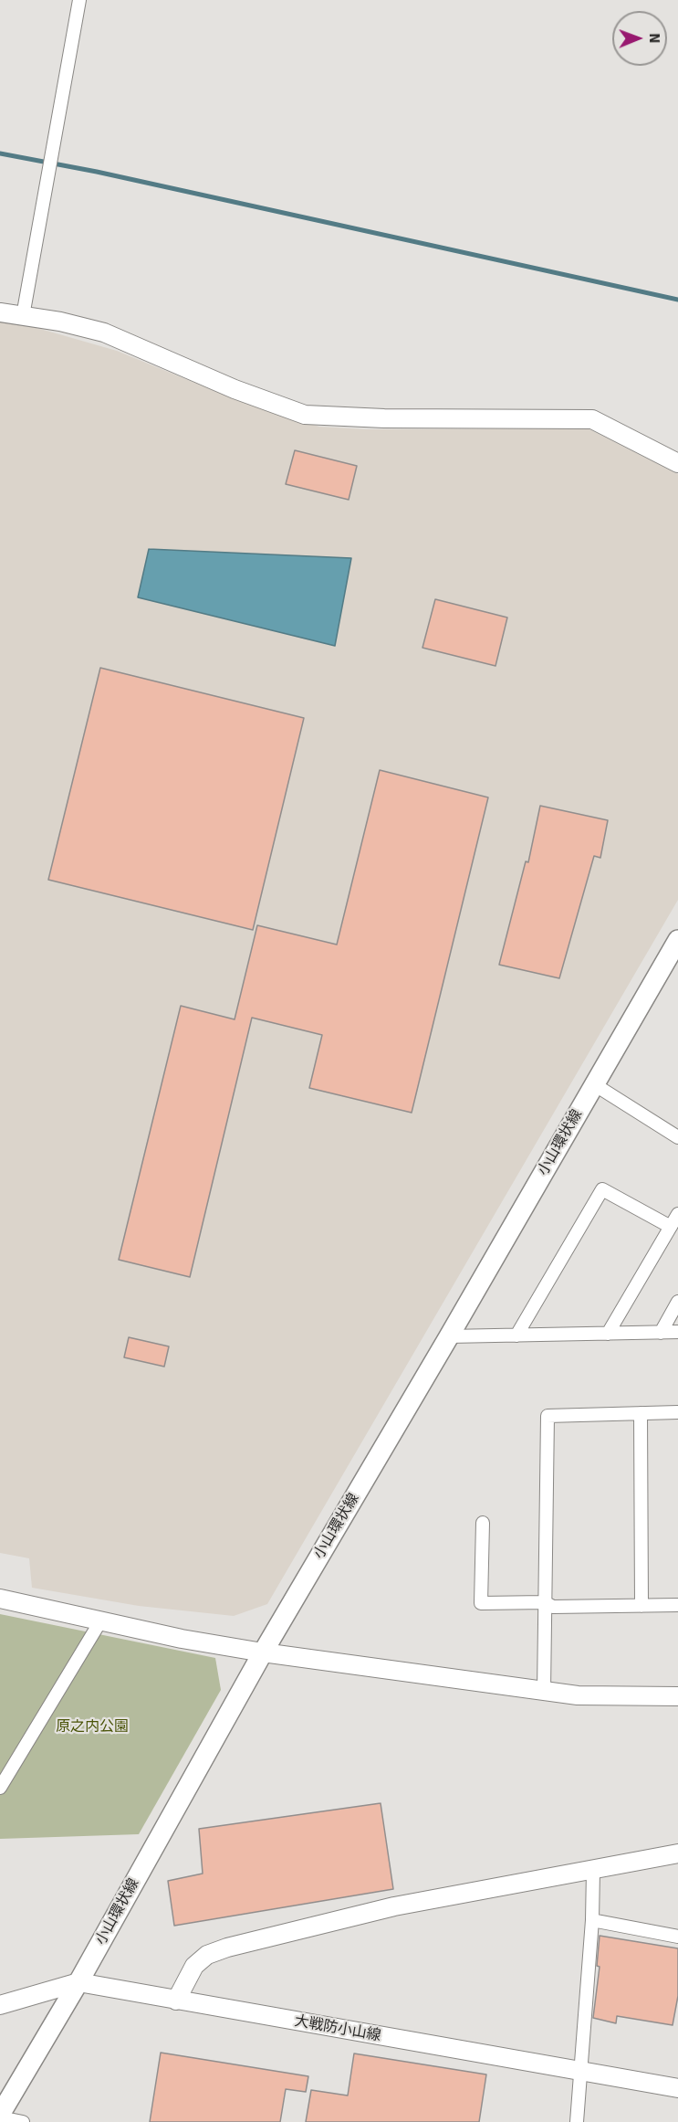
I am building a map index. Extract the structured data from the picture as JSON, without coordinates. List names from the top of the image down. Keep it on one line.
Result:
{"streets":{"main road":["小山環状線"],"street":["大戦防小山線"]},"crossings":[["小山環状線","大戦防小山線"]],"parks":["原之内公園"],"north":"right"}
